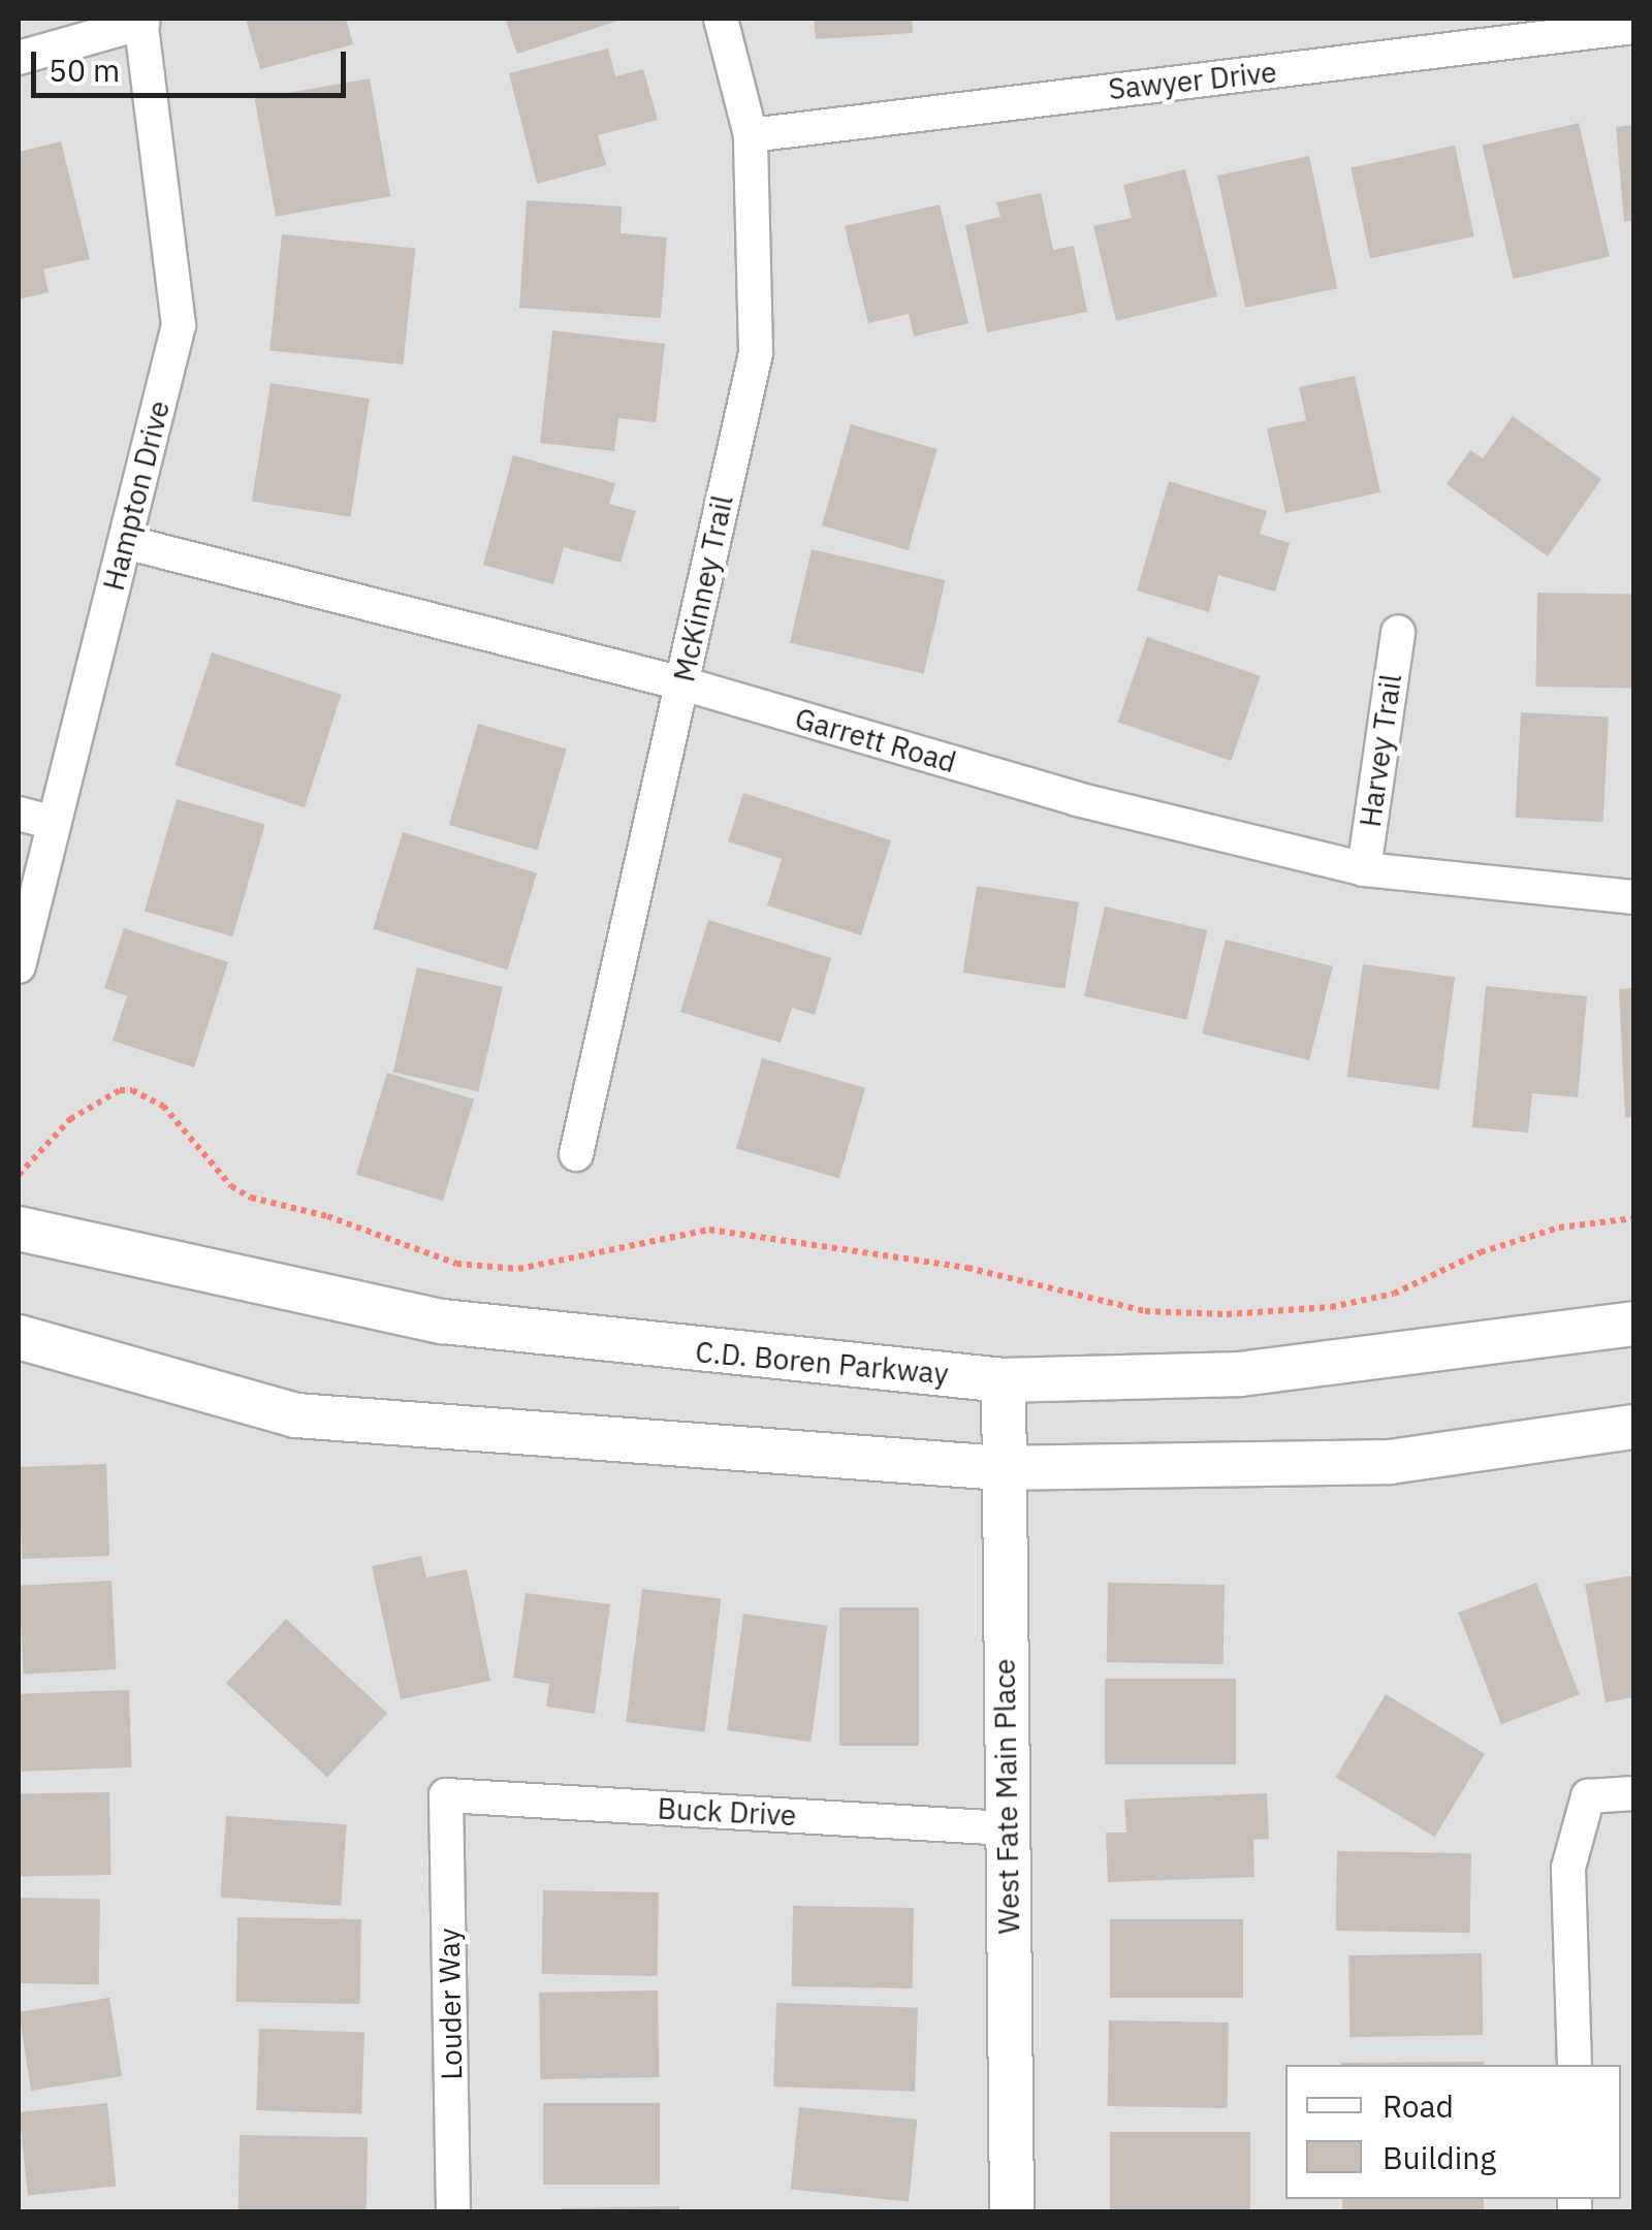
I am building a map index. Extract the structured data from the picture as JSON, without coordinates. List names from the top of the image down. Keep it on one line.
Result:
{"streets":{"street":["Sawyer Drive","Hampton Drive","McKinney Trail","Garrett Road","Harvey Trail","C.D. Boren Parkway","West Fate Main Place","Buck Drive","Louder Way"]},"crossings":[["Sawyer Drive","McKinney Trail"],["Hampton Drive","Garrett Road"],["McKinney Trail","Garrett Road"],["Garrett Road","Harvey Trail"],["C.D. Boren Parkway","West Fate Main Place"],["West Fate Main Place","Buck Drive"],["Buck Drive","Louder Way"]],"legend":["Road","Building"],"scale_bar":"50 m"}
